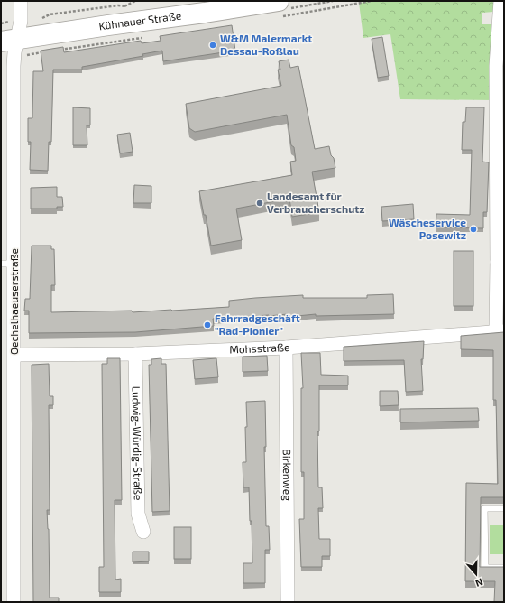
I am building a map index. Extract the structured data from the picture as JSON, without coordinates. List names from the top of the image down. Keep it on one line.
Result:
{"streets":{"main road":["Kühnauer Straße"],"street":["Oechelhaeuserstraße","Mohsstraße","Ludwig-Würdig-Straße","Birkenweg"]},"crossings":[["Kühnauer Straße","Oechelhaeuserstraße"],["Oechelhaeuserstraße","Mohsstraße"],["Mohsstraße","Ludwig-Würdig-Straße"],["Mohsstraße","Birkenweg"]],"places":["W&M Malermarkt Dessau-Roßlau","Landesamt für Verbraucherschutz","Wäscheservice Posewitz","Fahrradgeschäft \"Rad-Pionier\""],"north":"bottom"}
